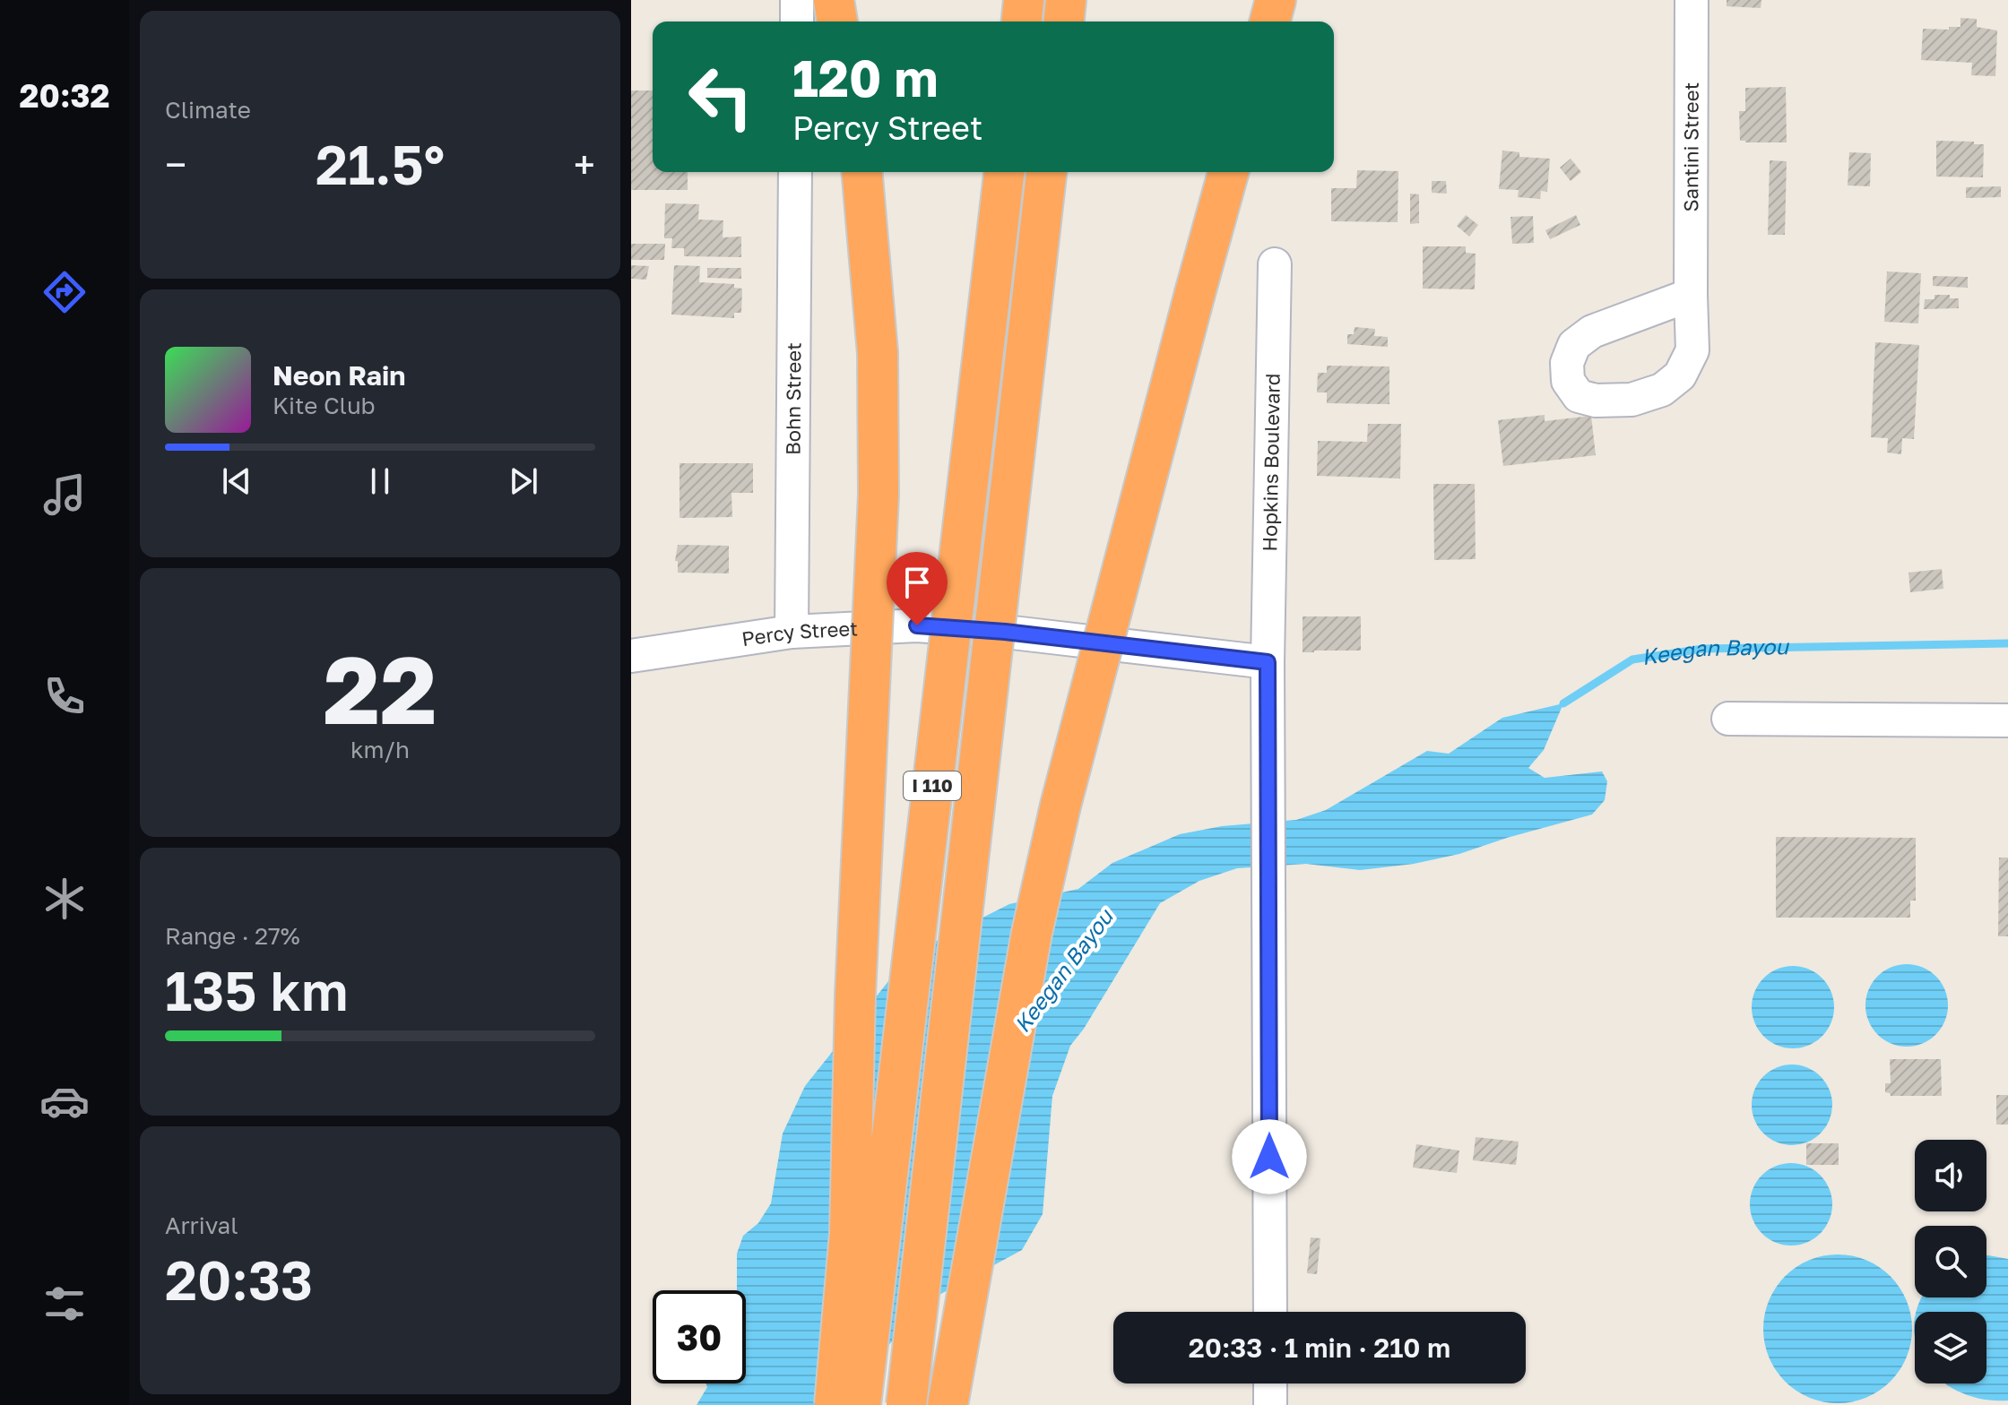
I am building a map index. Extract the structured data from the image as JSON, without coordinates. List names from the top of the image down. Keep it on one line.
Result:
{"streets":{"highway":["I 110"],"street":["Santini Street","Bohn Street","Hopkins Boulevard","Percy Street"]},"crossings":[["Bohn Street","Percy Street"],["Hopkins Boulevard","Percy Street"]],"water":["Keegan Bayou"],"page":{"tabs":"20:32","tile":["Climate",["22","km/h"],["Range · 27%","135 km"],["Arrival","20:33"]],"turn":["120 m","Percy Street"],"heat":["−","21.5°","+"],"song":["Neon Rain","Kite Club"],"limit":"30","trip":"20:33 · 1 min · 210 m"}}
